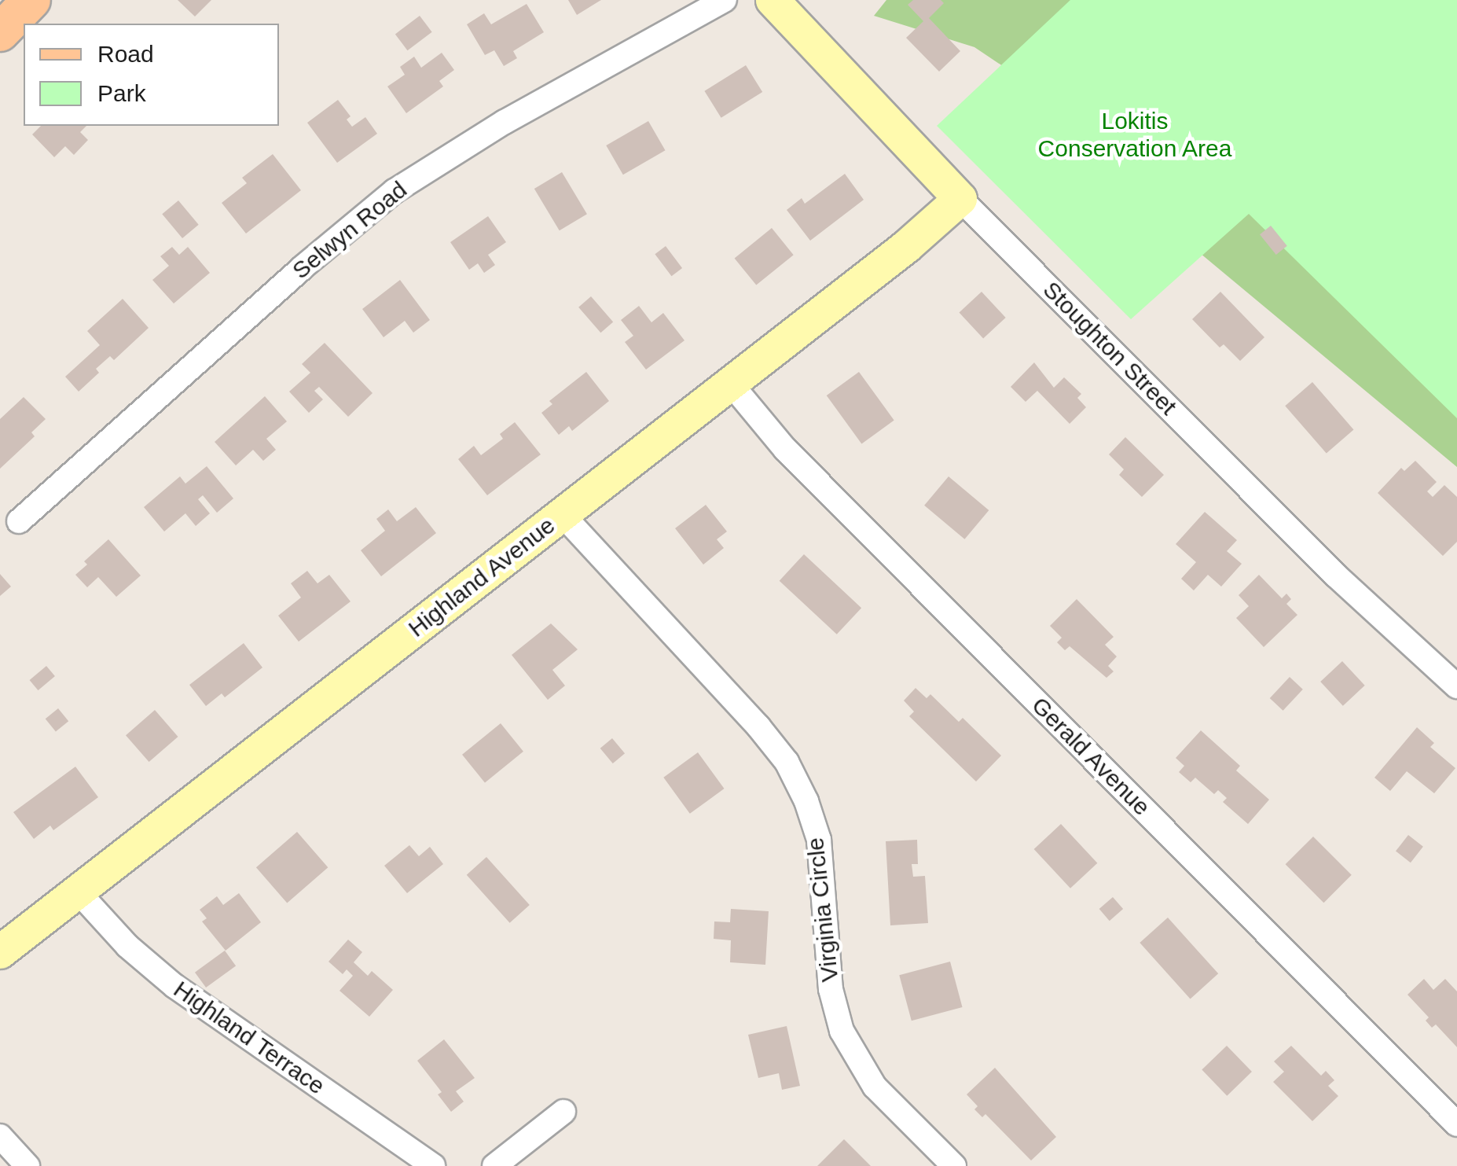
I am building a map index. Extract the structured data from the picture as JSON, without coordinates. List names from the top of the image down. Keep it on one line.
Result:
{"streets":{"street":["Selwyn Road","Stoughton Street","Highland Avenue","Gerald Avenue","Virginia Circle","Highland Terrace"]},"crossings":[["Stoughton Street","Highland Avenue"],["Highland Avenue","Gerald Avenue"],["Highland Avenue","Virginia Circle"],["Highland Avenue","Highland Terrace"]],"parks":["Lokitis Conservation Area"],"legend":["Road","Park"]}
